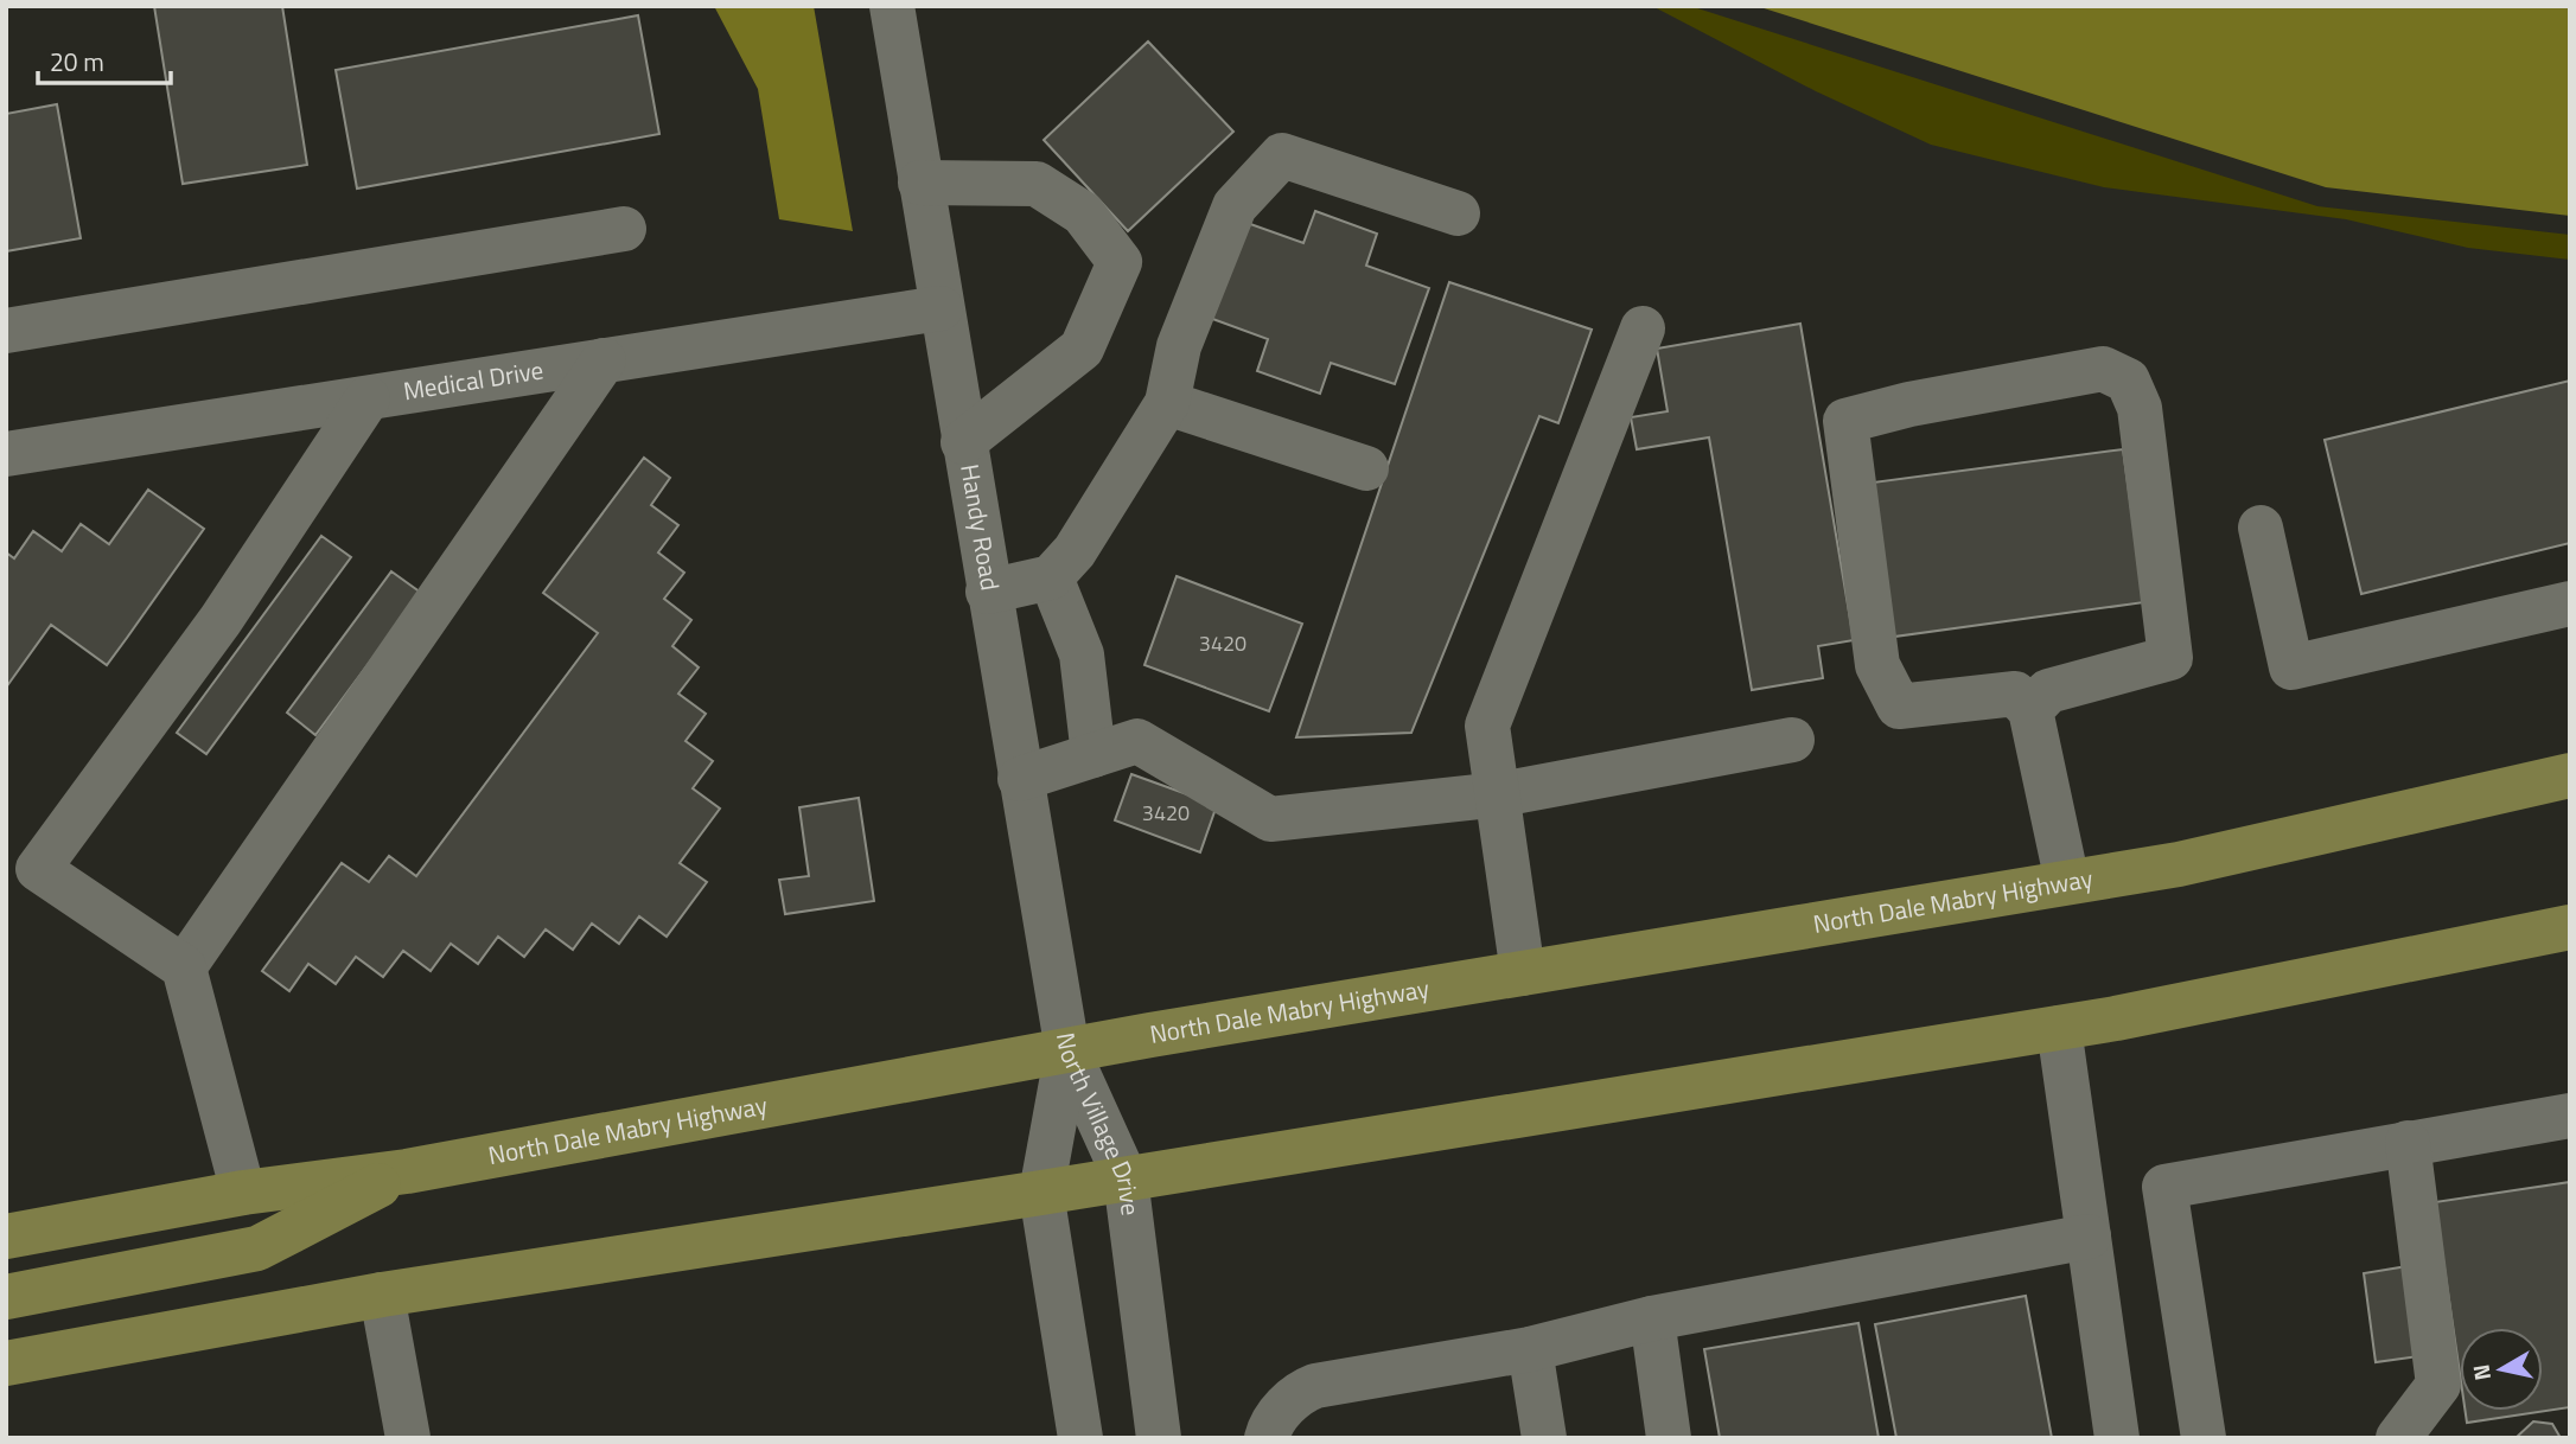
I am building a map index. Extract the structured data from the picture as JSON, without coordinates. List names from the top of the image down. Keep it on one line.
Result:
{"streets":{"main road":["North Dale Mabry Highway"],"street":["Medical Drive","Handy Road","North Village Drive"]},"crossings":[["Medical Drive","Handy Road"],["Handy Road","North Dale Mabry Highway"],["Handy Road","North Village Drive"],["North Dale Mabry Highway","North Village Drive"]],"house_numbers":["3420","3420"],"scale_bar":"20 m","north":"left"}
